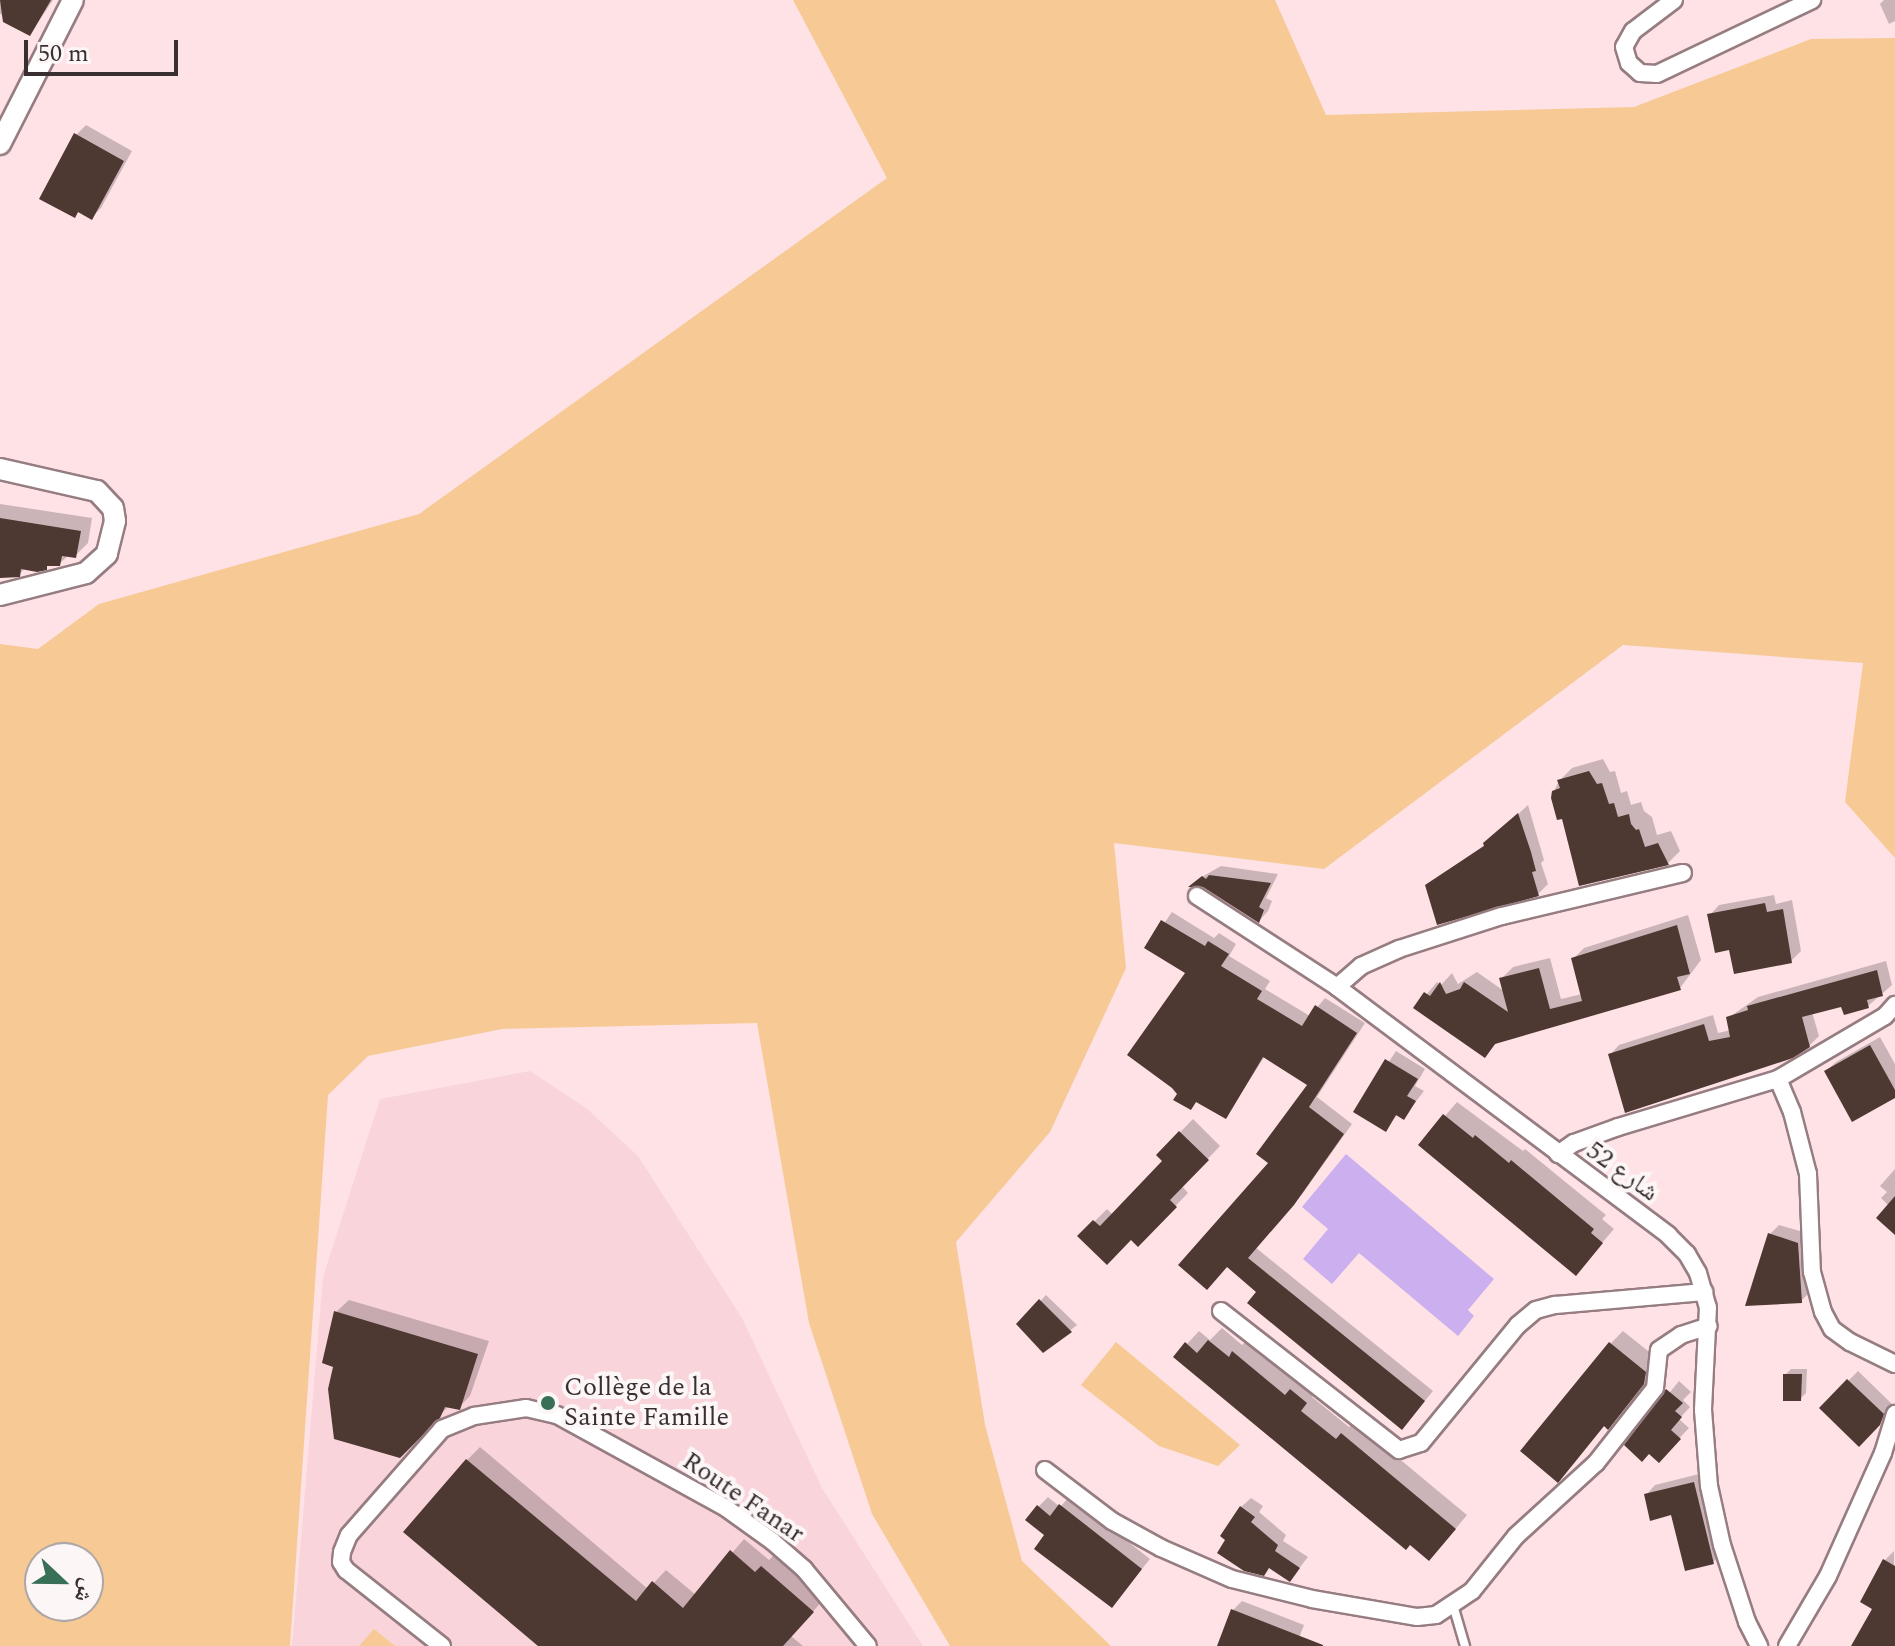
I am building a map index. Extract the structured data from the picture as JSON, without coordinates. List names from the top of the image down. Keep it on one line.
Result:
{"streets":{"street":["شارع 52","Route Fanar"]},"places":["Collège de la Sainte Famille"],"scale_bar":"50 m","north":"right"}
